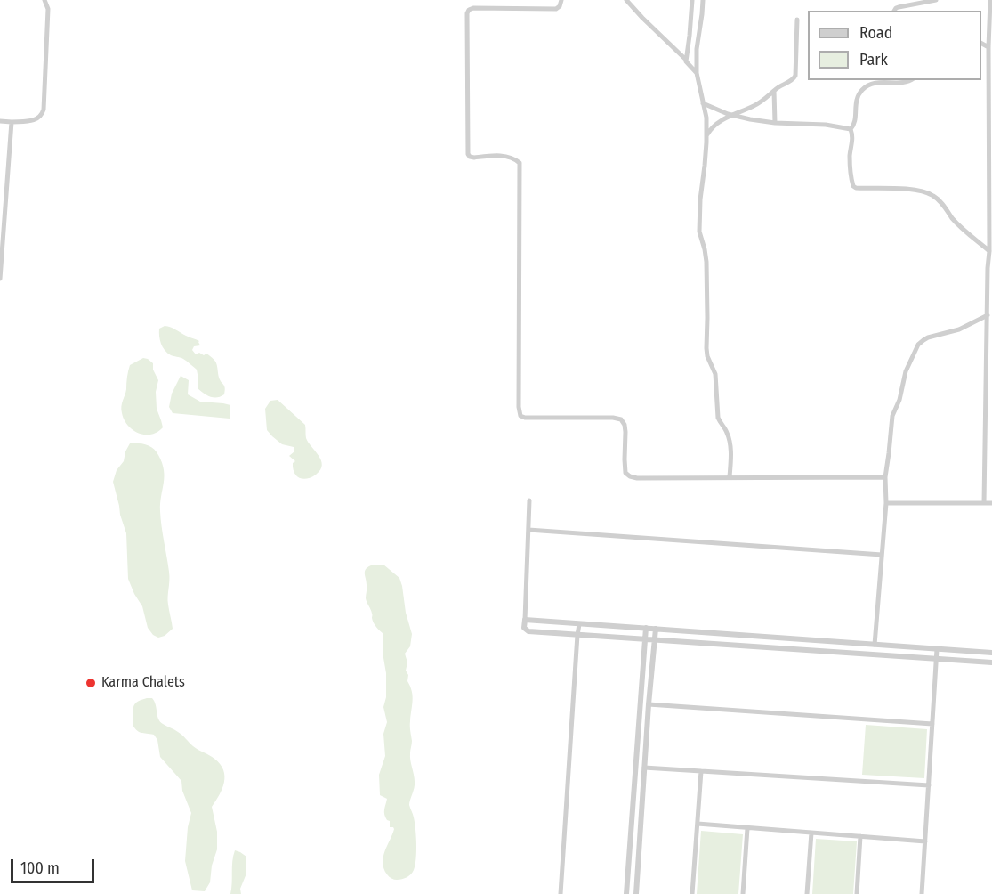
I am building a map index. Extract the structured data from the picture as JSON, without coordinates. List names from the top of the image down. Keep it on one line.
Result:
{"places":["Karma Chalets"],"legend":["Road","Park"],"scale_bar":"100 m"}
